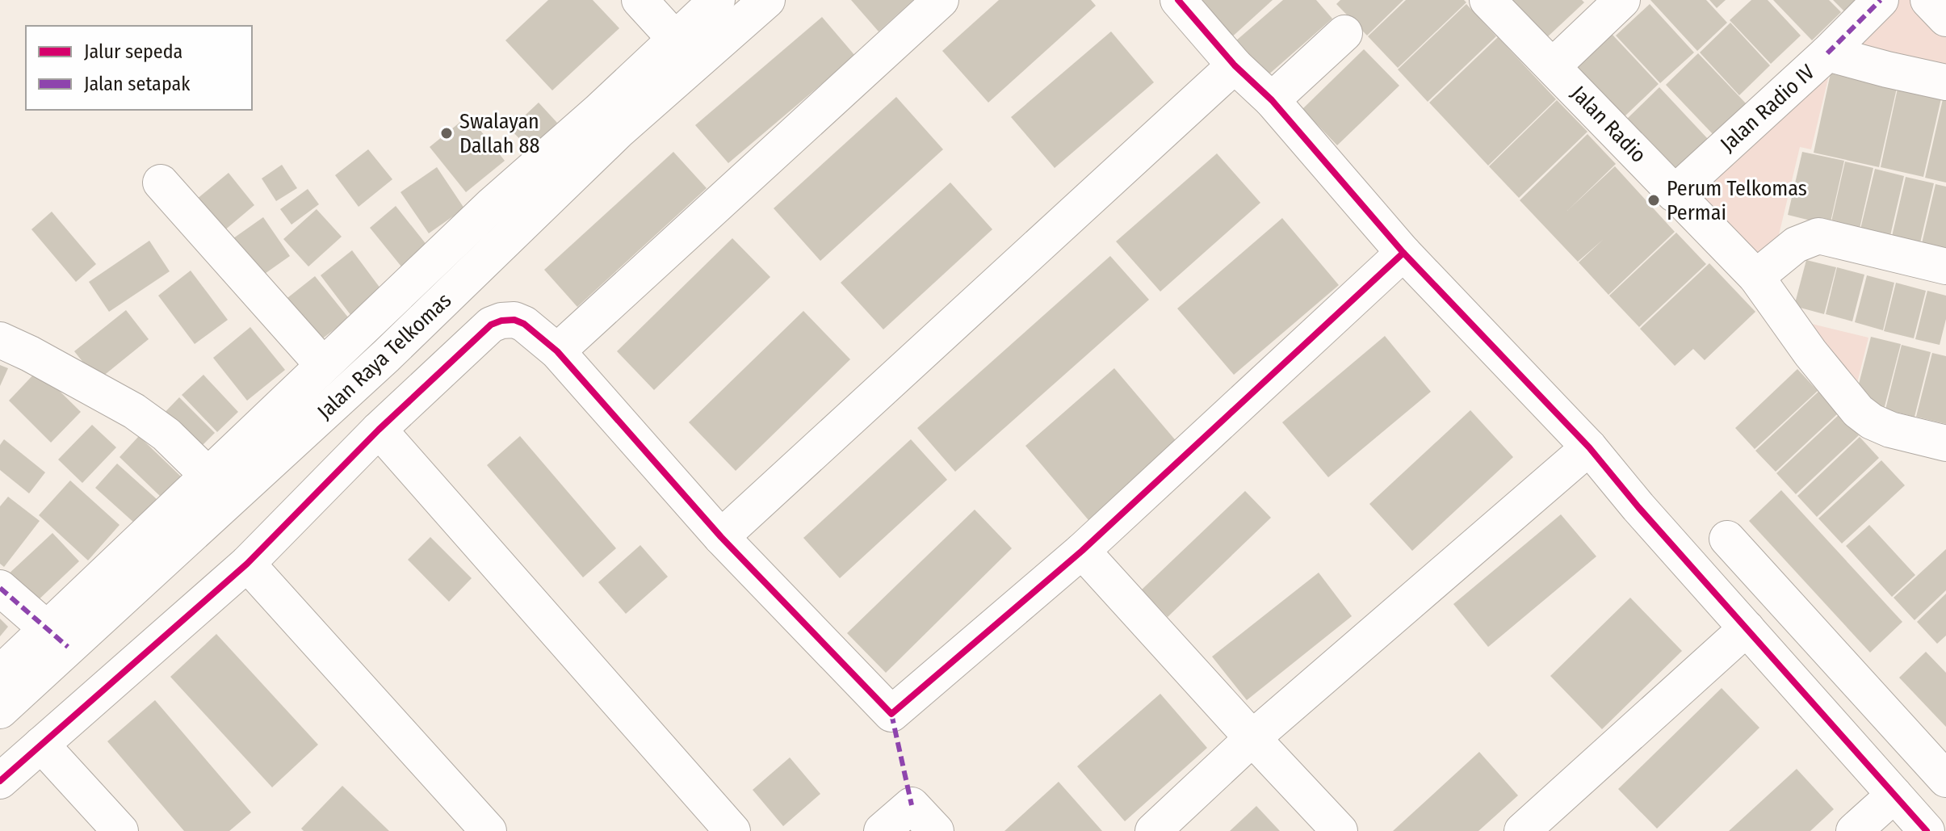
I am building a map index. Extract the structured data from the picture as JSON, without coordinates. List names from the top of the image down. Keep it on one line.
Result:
{"streets":{"street":["Jalan Radio IV","Jalan Radio","Jalan Raya Telkomas"]},"crossings":[["Jalan Radio IV","Jalan Radio"]],"places":["Swalayan Dallah 88","Perum Telkomas Permai"],"legend":["Jalur sepeda","Jalan setapak"]}
